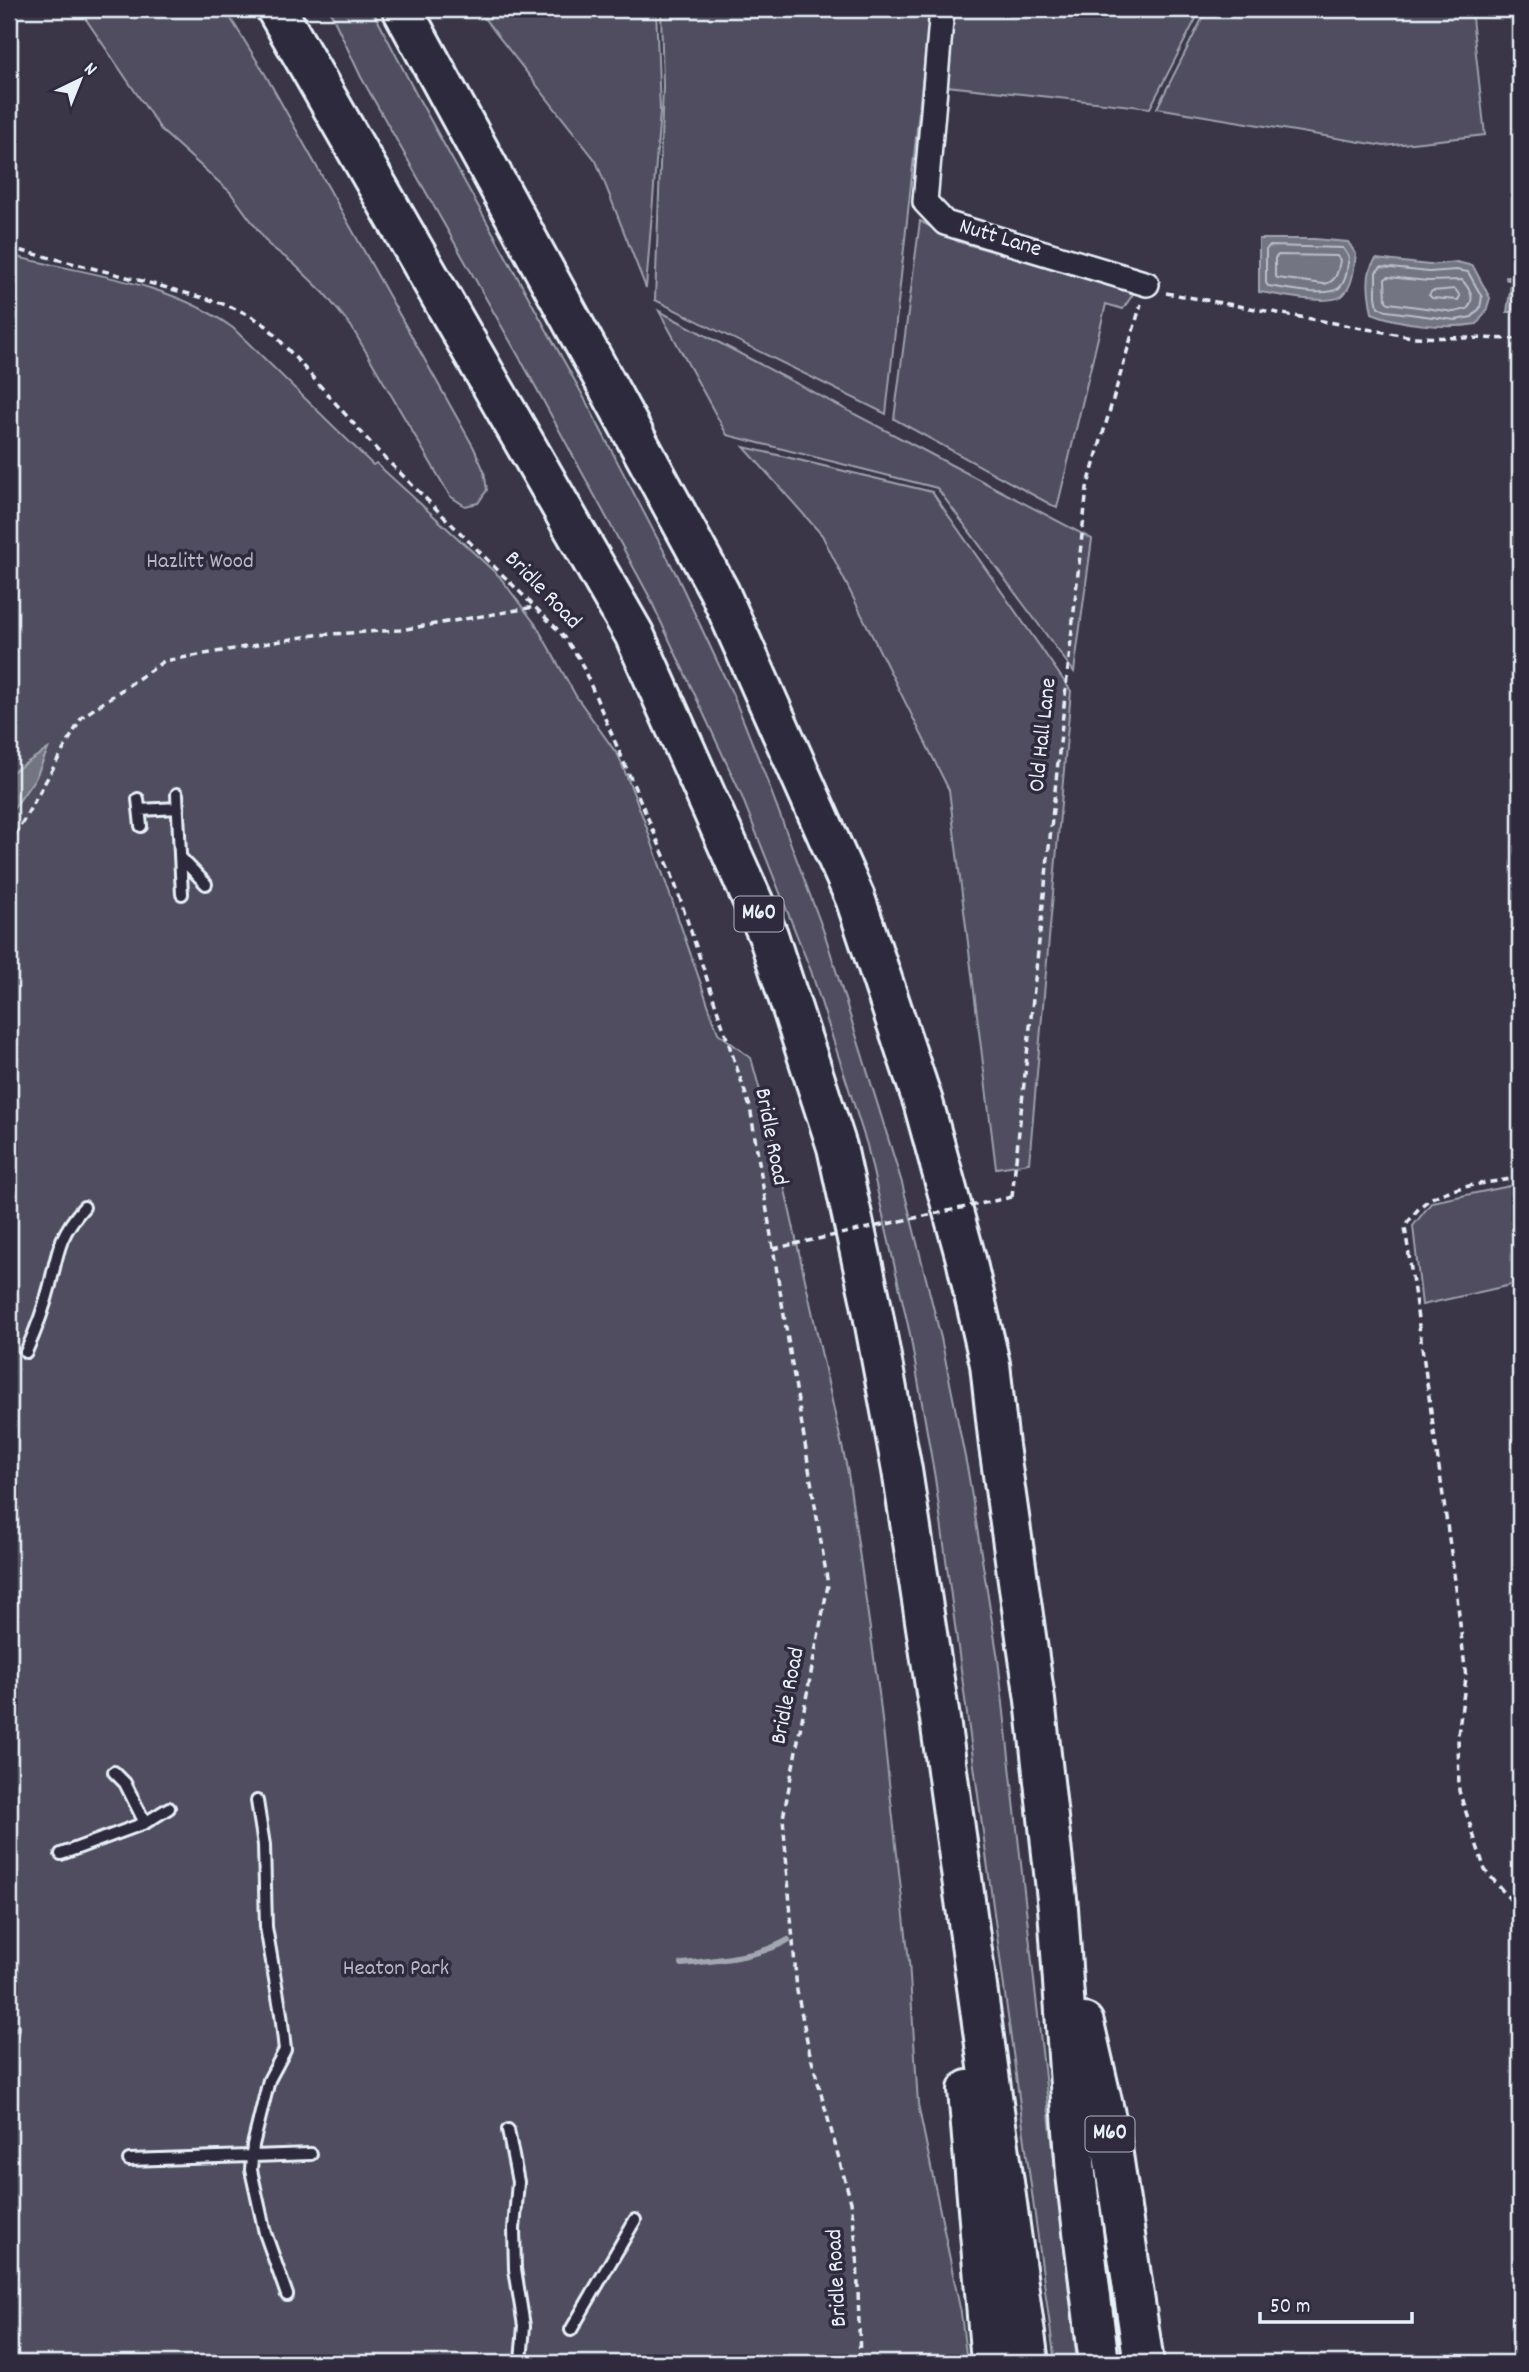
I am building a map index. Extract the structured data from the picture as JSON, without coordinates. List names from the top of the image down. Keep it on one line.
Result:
{"streets":{"highway":["M60"],"street":["Nutt Lane"],"path":["Bridle Road","Old Hall Lane"]},"crossings":[["Nutt Lane","Old Hall Lane"],["Bridle Road","Old Hall Lane"]],"parks":["Hazlitt Wood","Heaton Park"],"scale_bar":"50 m","north":"top right"}
